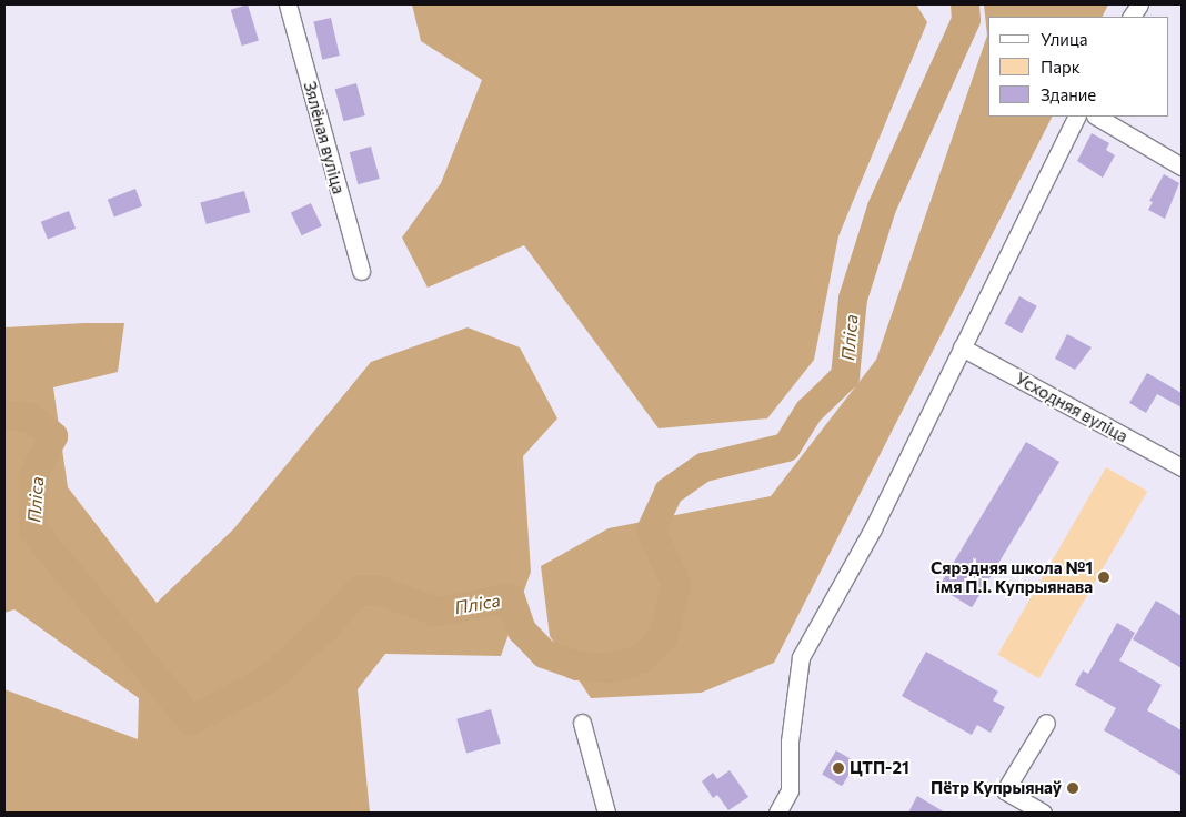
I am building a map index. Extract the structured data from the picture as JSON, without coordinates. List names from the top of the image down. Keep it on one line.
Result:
{"streets":{"street":["Зялёная вуліца","Усходняя вуліца"]},"water":["Пліса"],"places":["Сярэдняя школа №1 імя П.І. Купрыянава","ЦТП-21","Пётр Купрыянаў"],"legend":["Улица","Парк","Здание"]}
